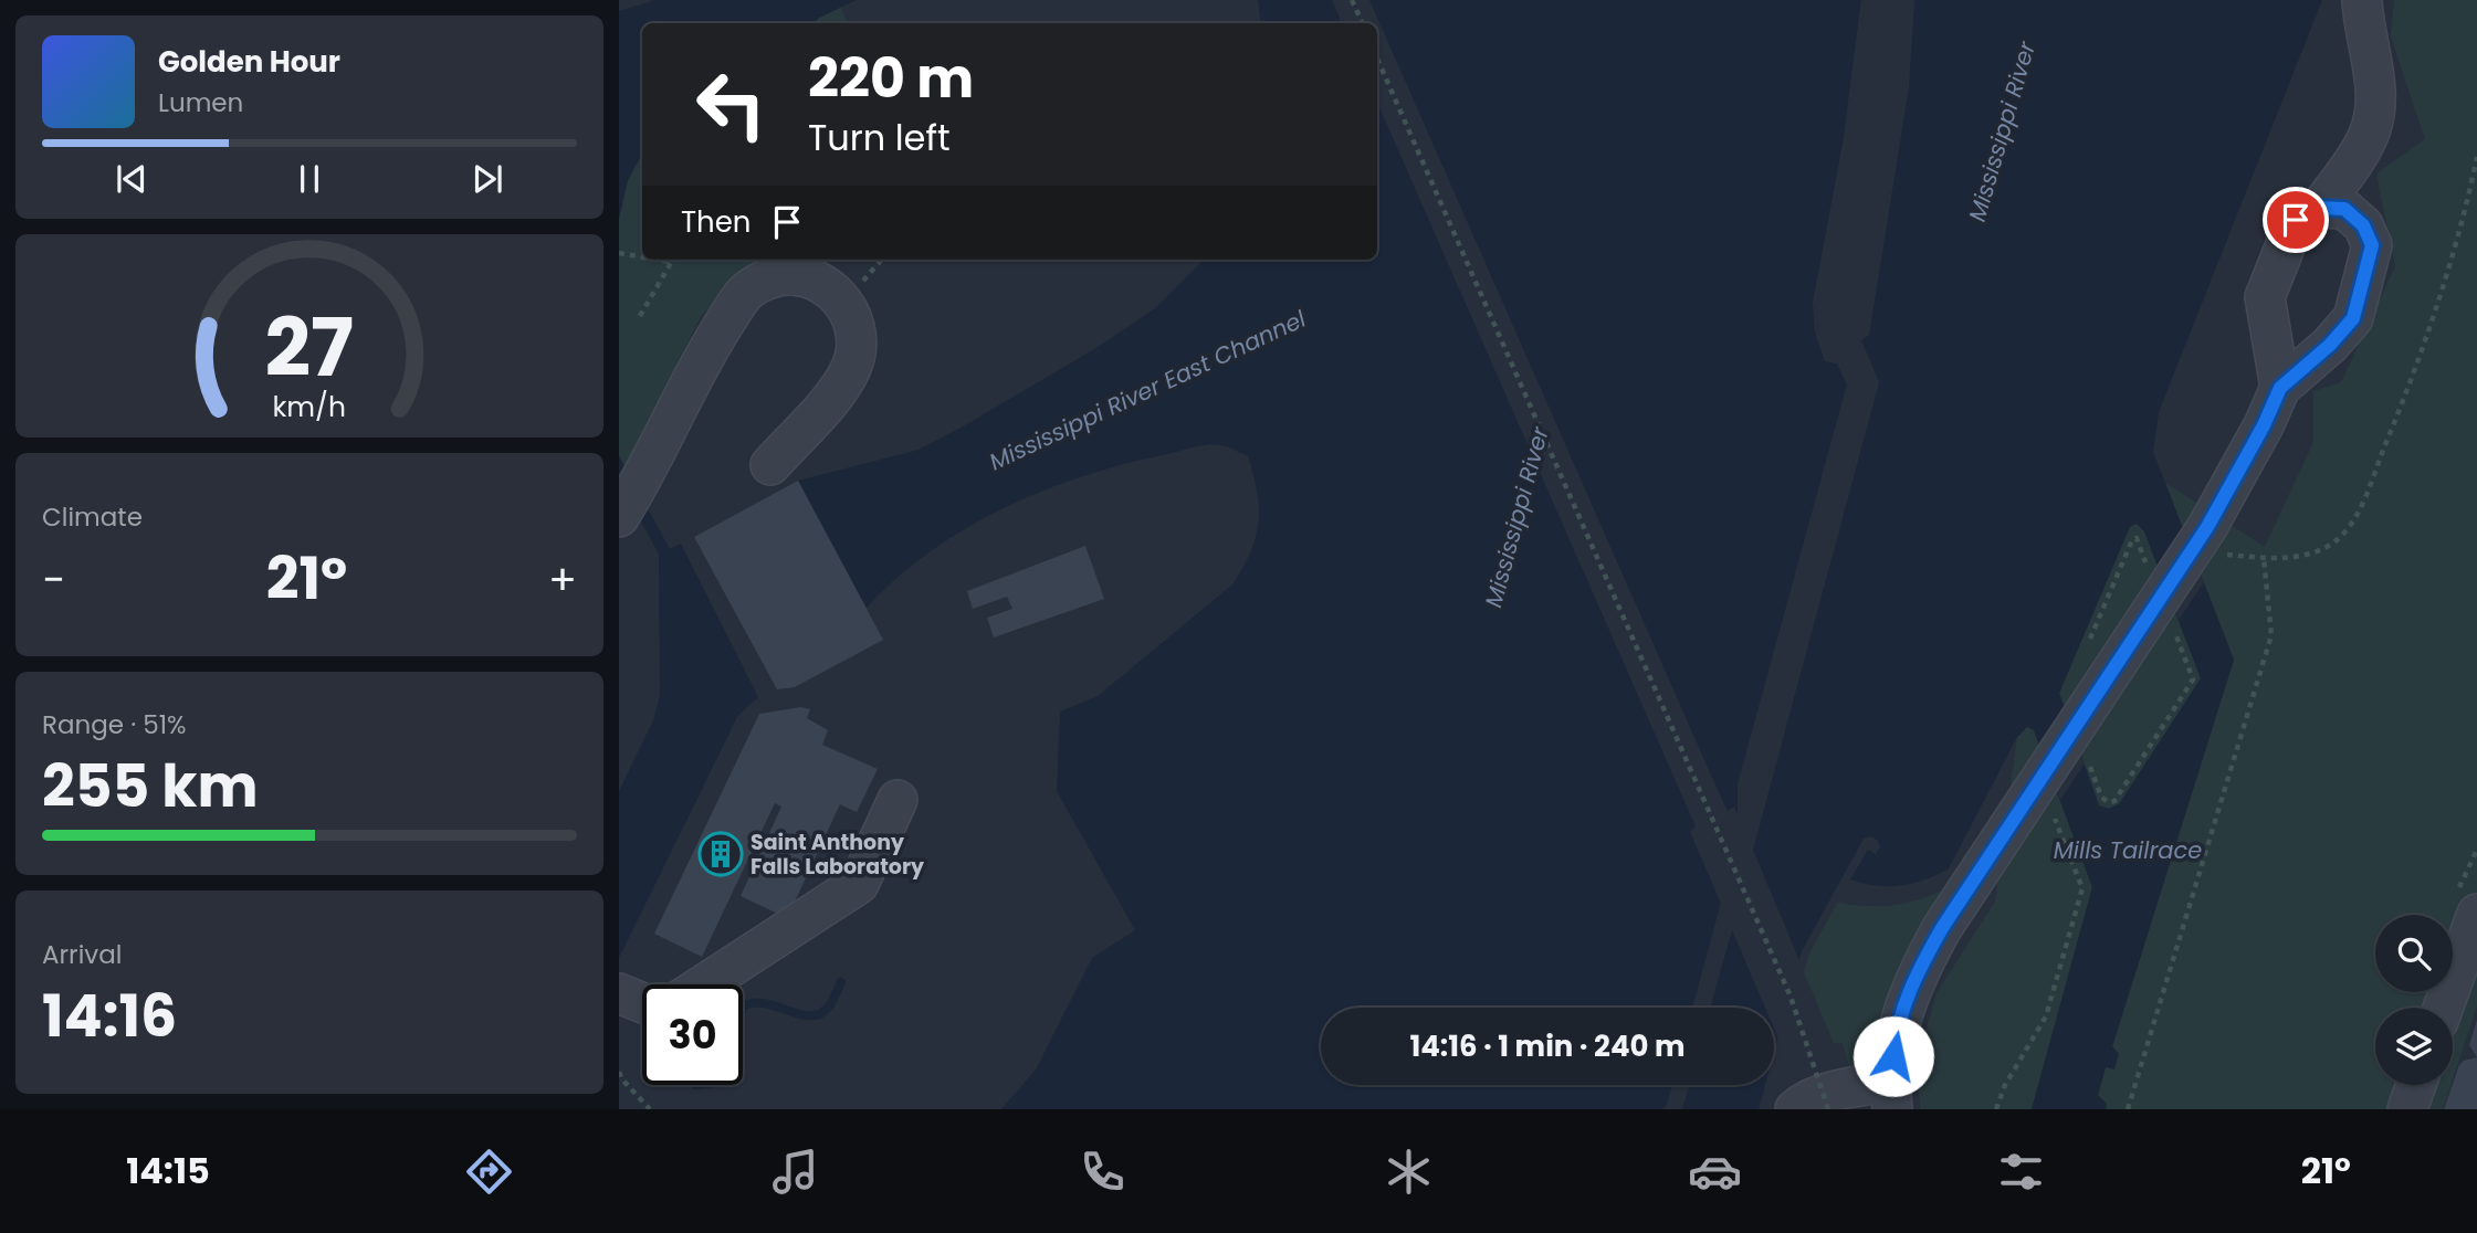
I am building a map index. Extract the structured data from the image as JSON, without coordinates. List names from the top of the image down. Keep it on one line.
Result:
{"water":["Mississippi River","Mississippi River East Channel","Mills Tailrace"],"places":{"building":["Saint Anthony Falls Laboratory"]},"page":{"turn":["220 m","Turn left"],"song":["Golden Hour","Lumen"],"then":"Then","tile":["Climate",["Range · 51%","255 km"],["Arrival","14:16"]],"heat":["−","21°","+"],"limit":"30","trip":"14:16 · 1 min · 240 m","tabs":["14:15","21°"],"gauge":["27","km/h"]}}
